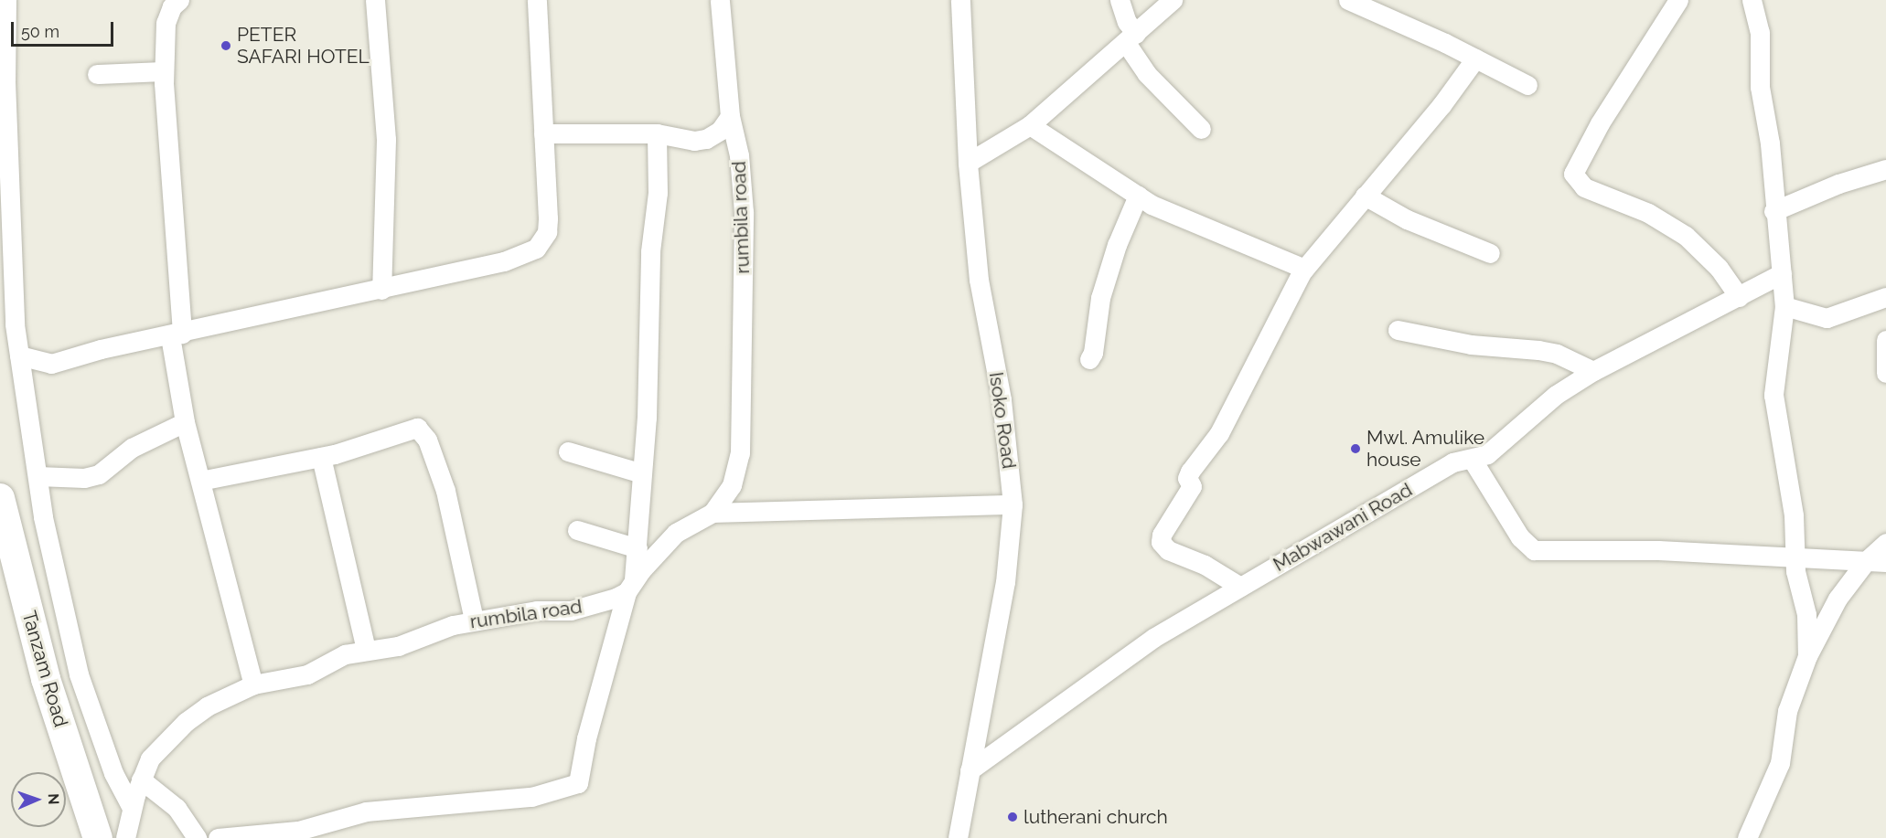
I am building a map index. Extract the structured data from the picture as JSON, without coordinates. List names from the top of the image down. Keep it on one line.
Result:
{"streets":{"highway":["Tanzam Road"],"street":["rumbila road","Isoko Road","Mabwawani Road"]},"crossings":[["Isoko Road","Mabwawani Road"]],"places":["PETER SAFARI HOTEL","Mwl. Amulike house","lutherani church"],"scale_bar":"50 m","north":"right"}
